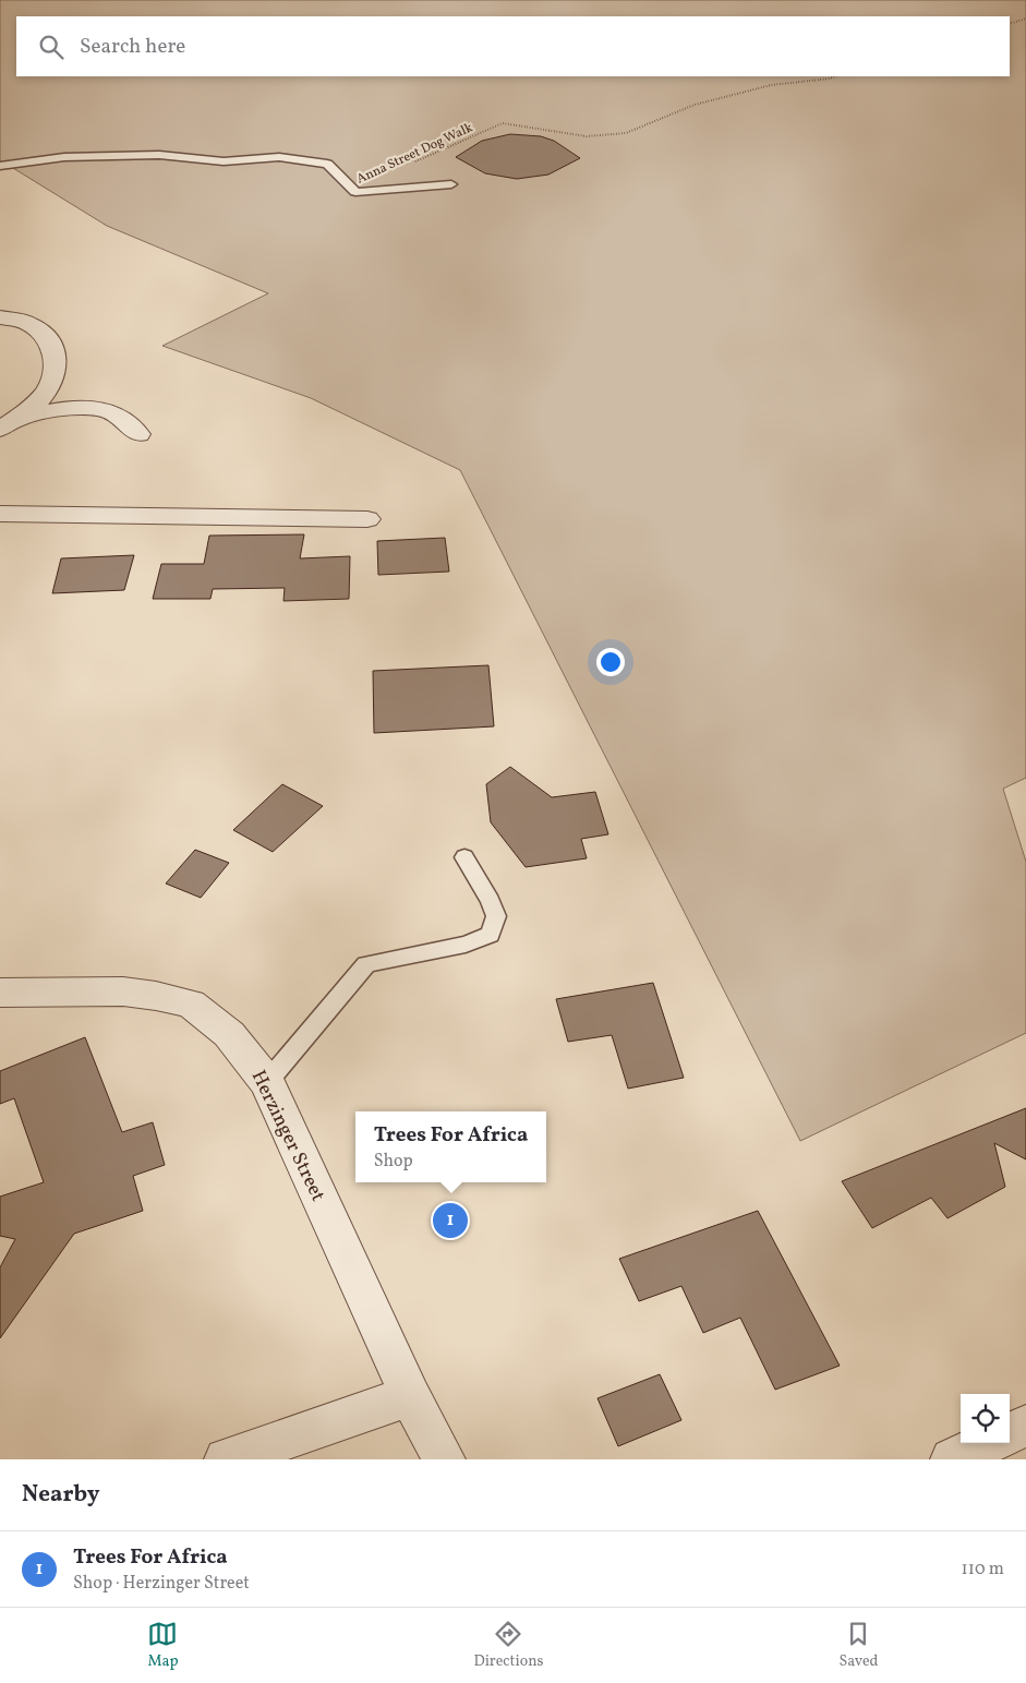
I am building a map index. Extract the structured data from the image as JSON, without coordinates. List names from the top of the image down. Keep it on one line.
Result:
{"streets":{"street":["Herzinger Street"],"path":["Anna Street Dog Walk"]},"page":{"search":"Search here","popup":["Trees For Africa","Shop"],"pins":"1","heading":"Nearby","list":[{"mark":"1","name":"Trees For Africa","note":"Shop · Herzinger Street","value":"110 m"}],"nav":["Map","Directions","Saved"]}}
